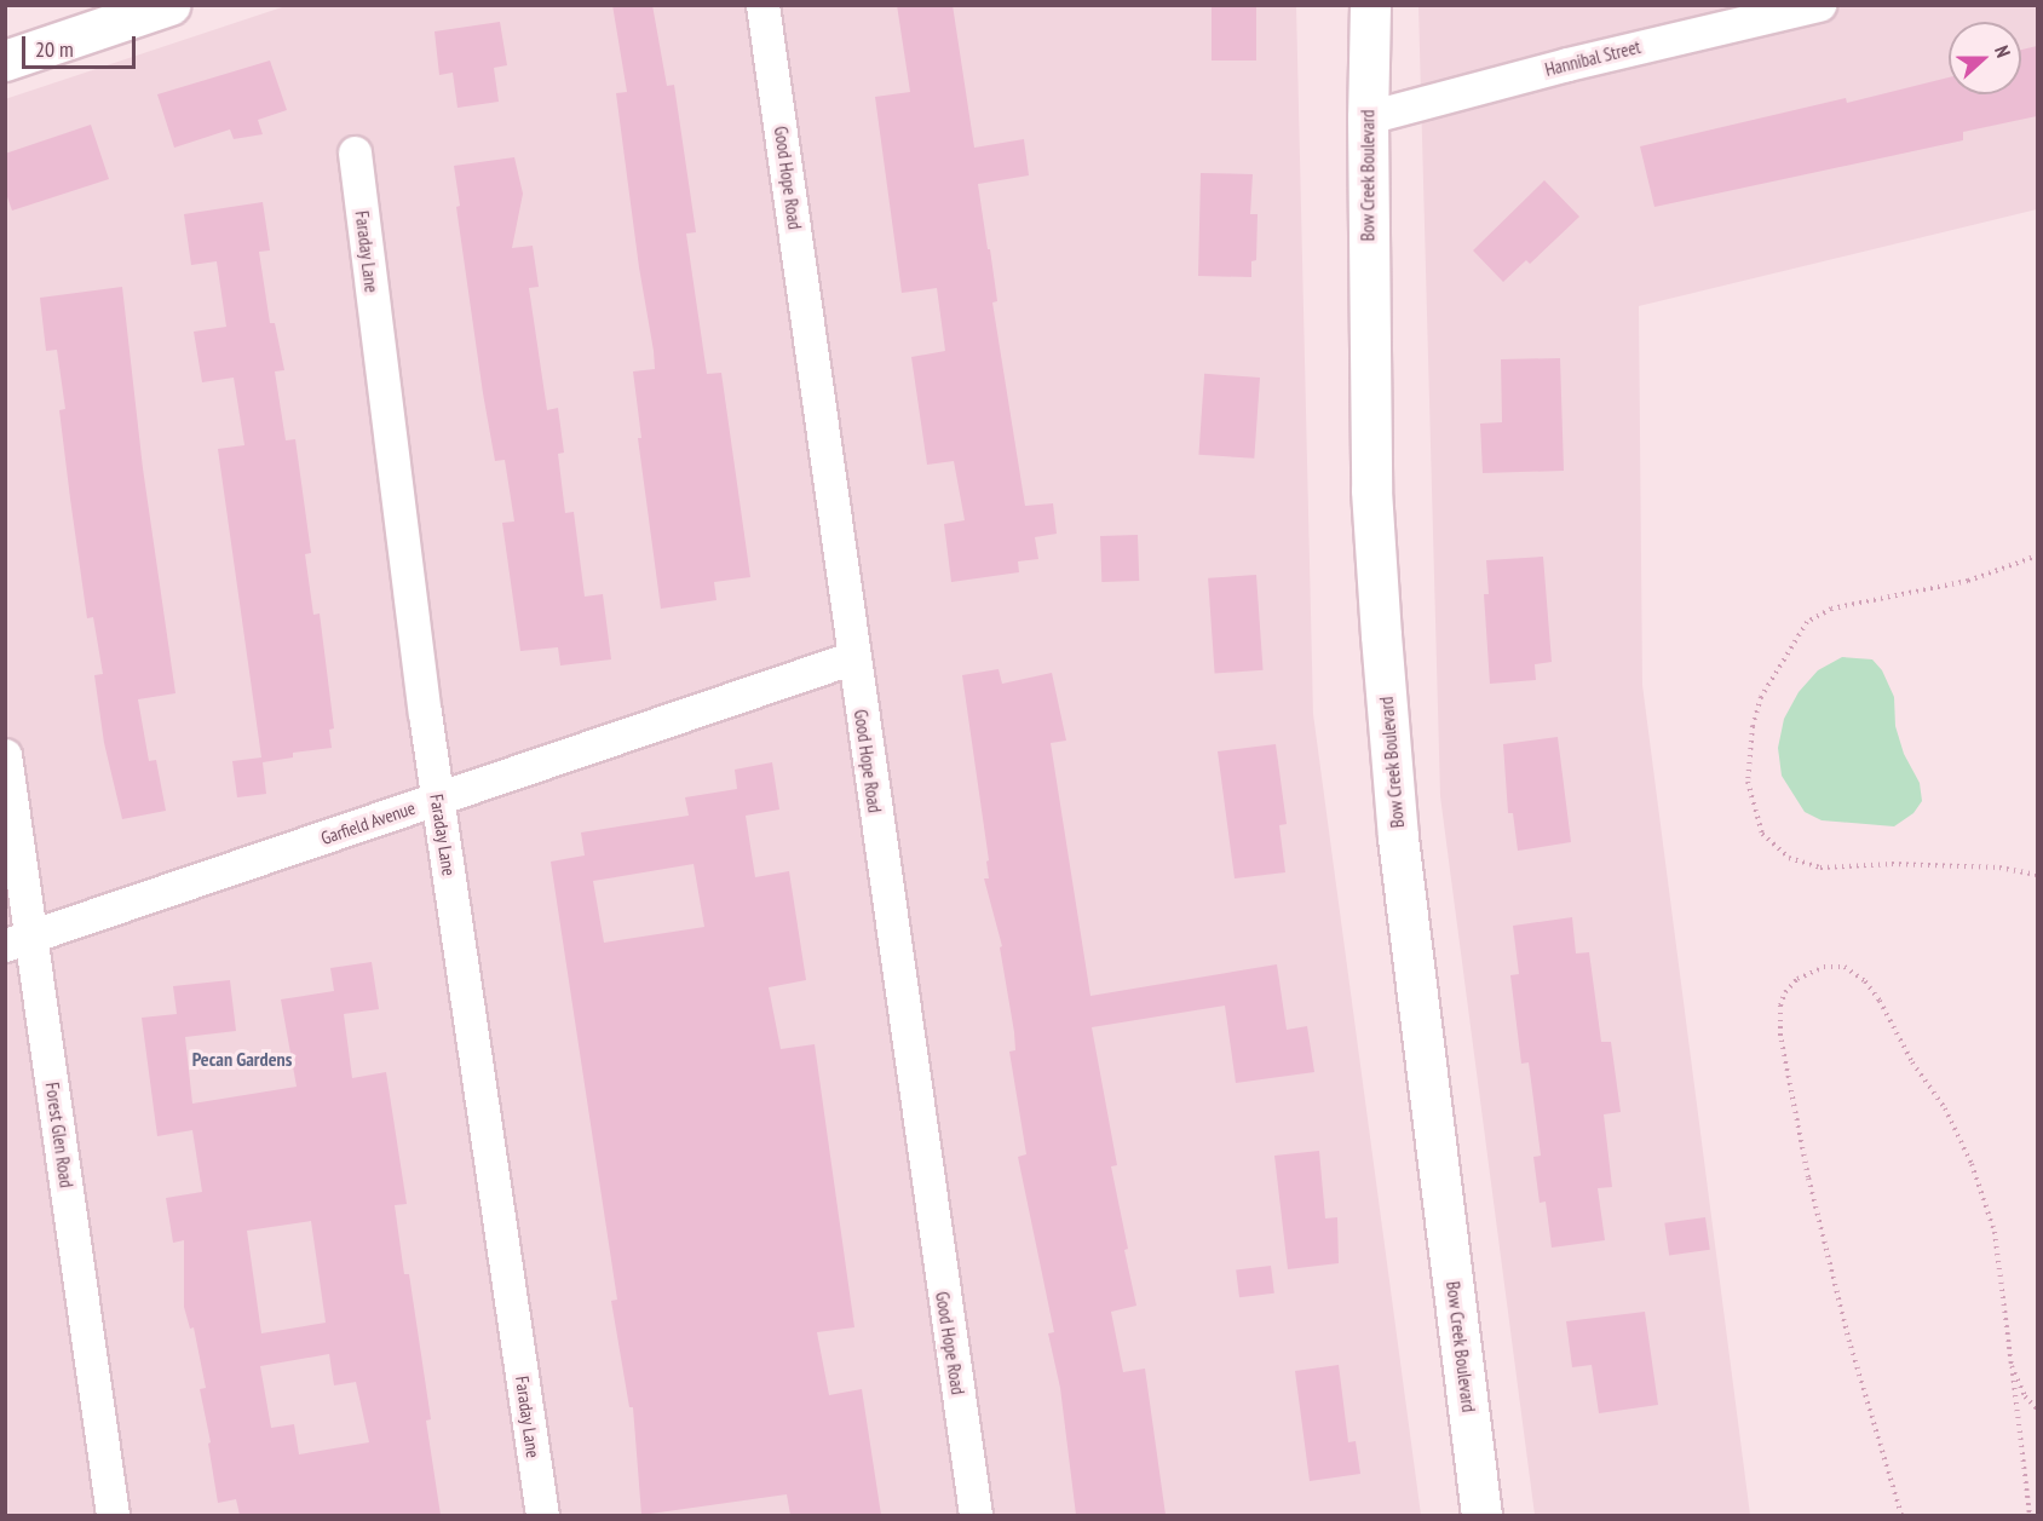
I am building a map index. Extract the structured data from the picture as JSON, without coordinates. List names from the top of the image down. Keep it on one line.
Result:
{"streets":{"street":["Hannibal Street","Bow Creek Boulevard","Good Hope Road","Faraday Lane","Garfield Avenue","Forest Glen Road"]},"crossings":[["Hannibal Street","Bow Creek Boulevard"],["Good Hope Road","Garfield Avenue"],["Faraday Lane","Garfield Avenue"],["Garfield Avenue","Forest Glen Road"]],"districts":["Pecan Gardens"],"scale_bar":"20 m","north":"right"}
